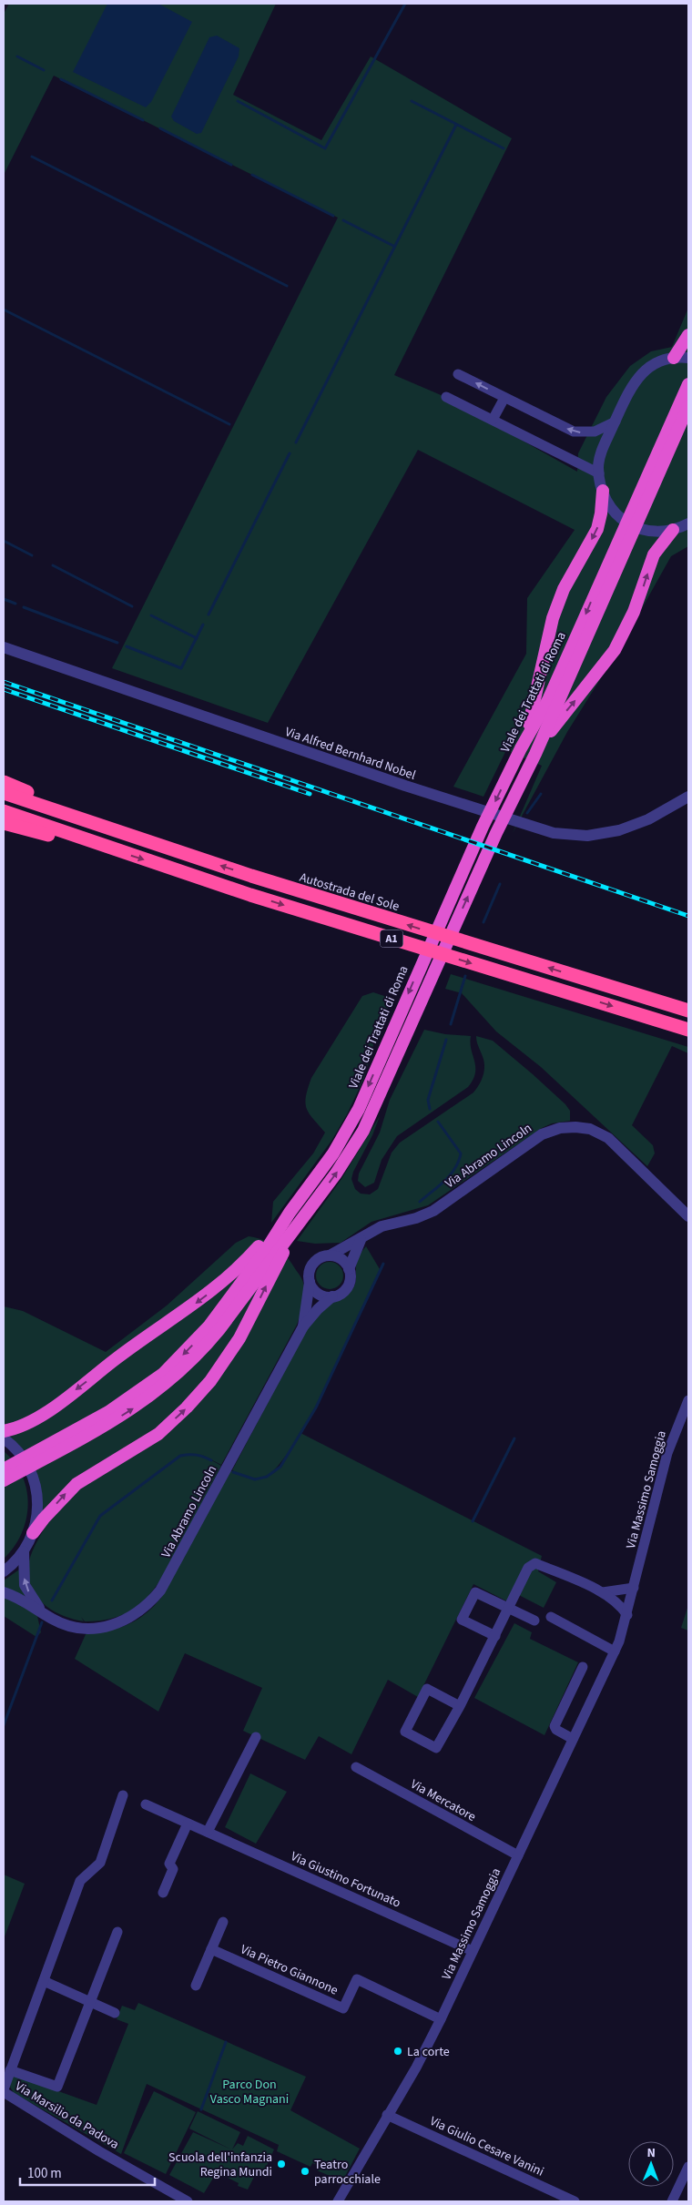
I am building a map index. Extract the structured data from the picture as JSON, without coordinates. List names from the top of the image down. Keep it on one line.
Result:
{"streets":{"highway":["Viale dei Trattati di Roma","Autostrada del Sole","A1"],"street":["Via Alfred Bernhard Nobel","Via Abramo Lincoln","Via Massimo Samoggia","Via Mercatore","Via Giustino Fortunato","Via Pietro Giannone","Via Marsilio da Padova","Via Giulio Cesare Vanini"]},"crossings":[["Via Massimo Samoggia","Via Mercatore"],["Via Massimo Samoggia","Via Giustino Fortunato"],["Via Massimo Samoggia","Via Pietro Giannone"],["Via Massimo Samoggia","Via Giulio Cesare Vanini"]],"parks":["Parco Don Vasco Magnani"],"places":["La corte","Scuola dell'infanzia Regina Mundi","Teatro parrocchiale"],"scale_bar":"100 m","north":"top"}
